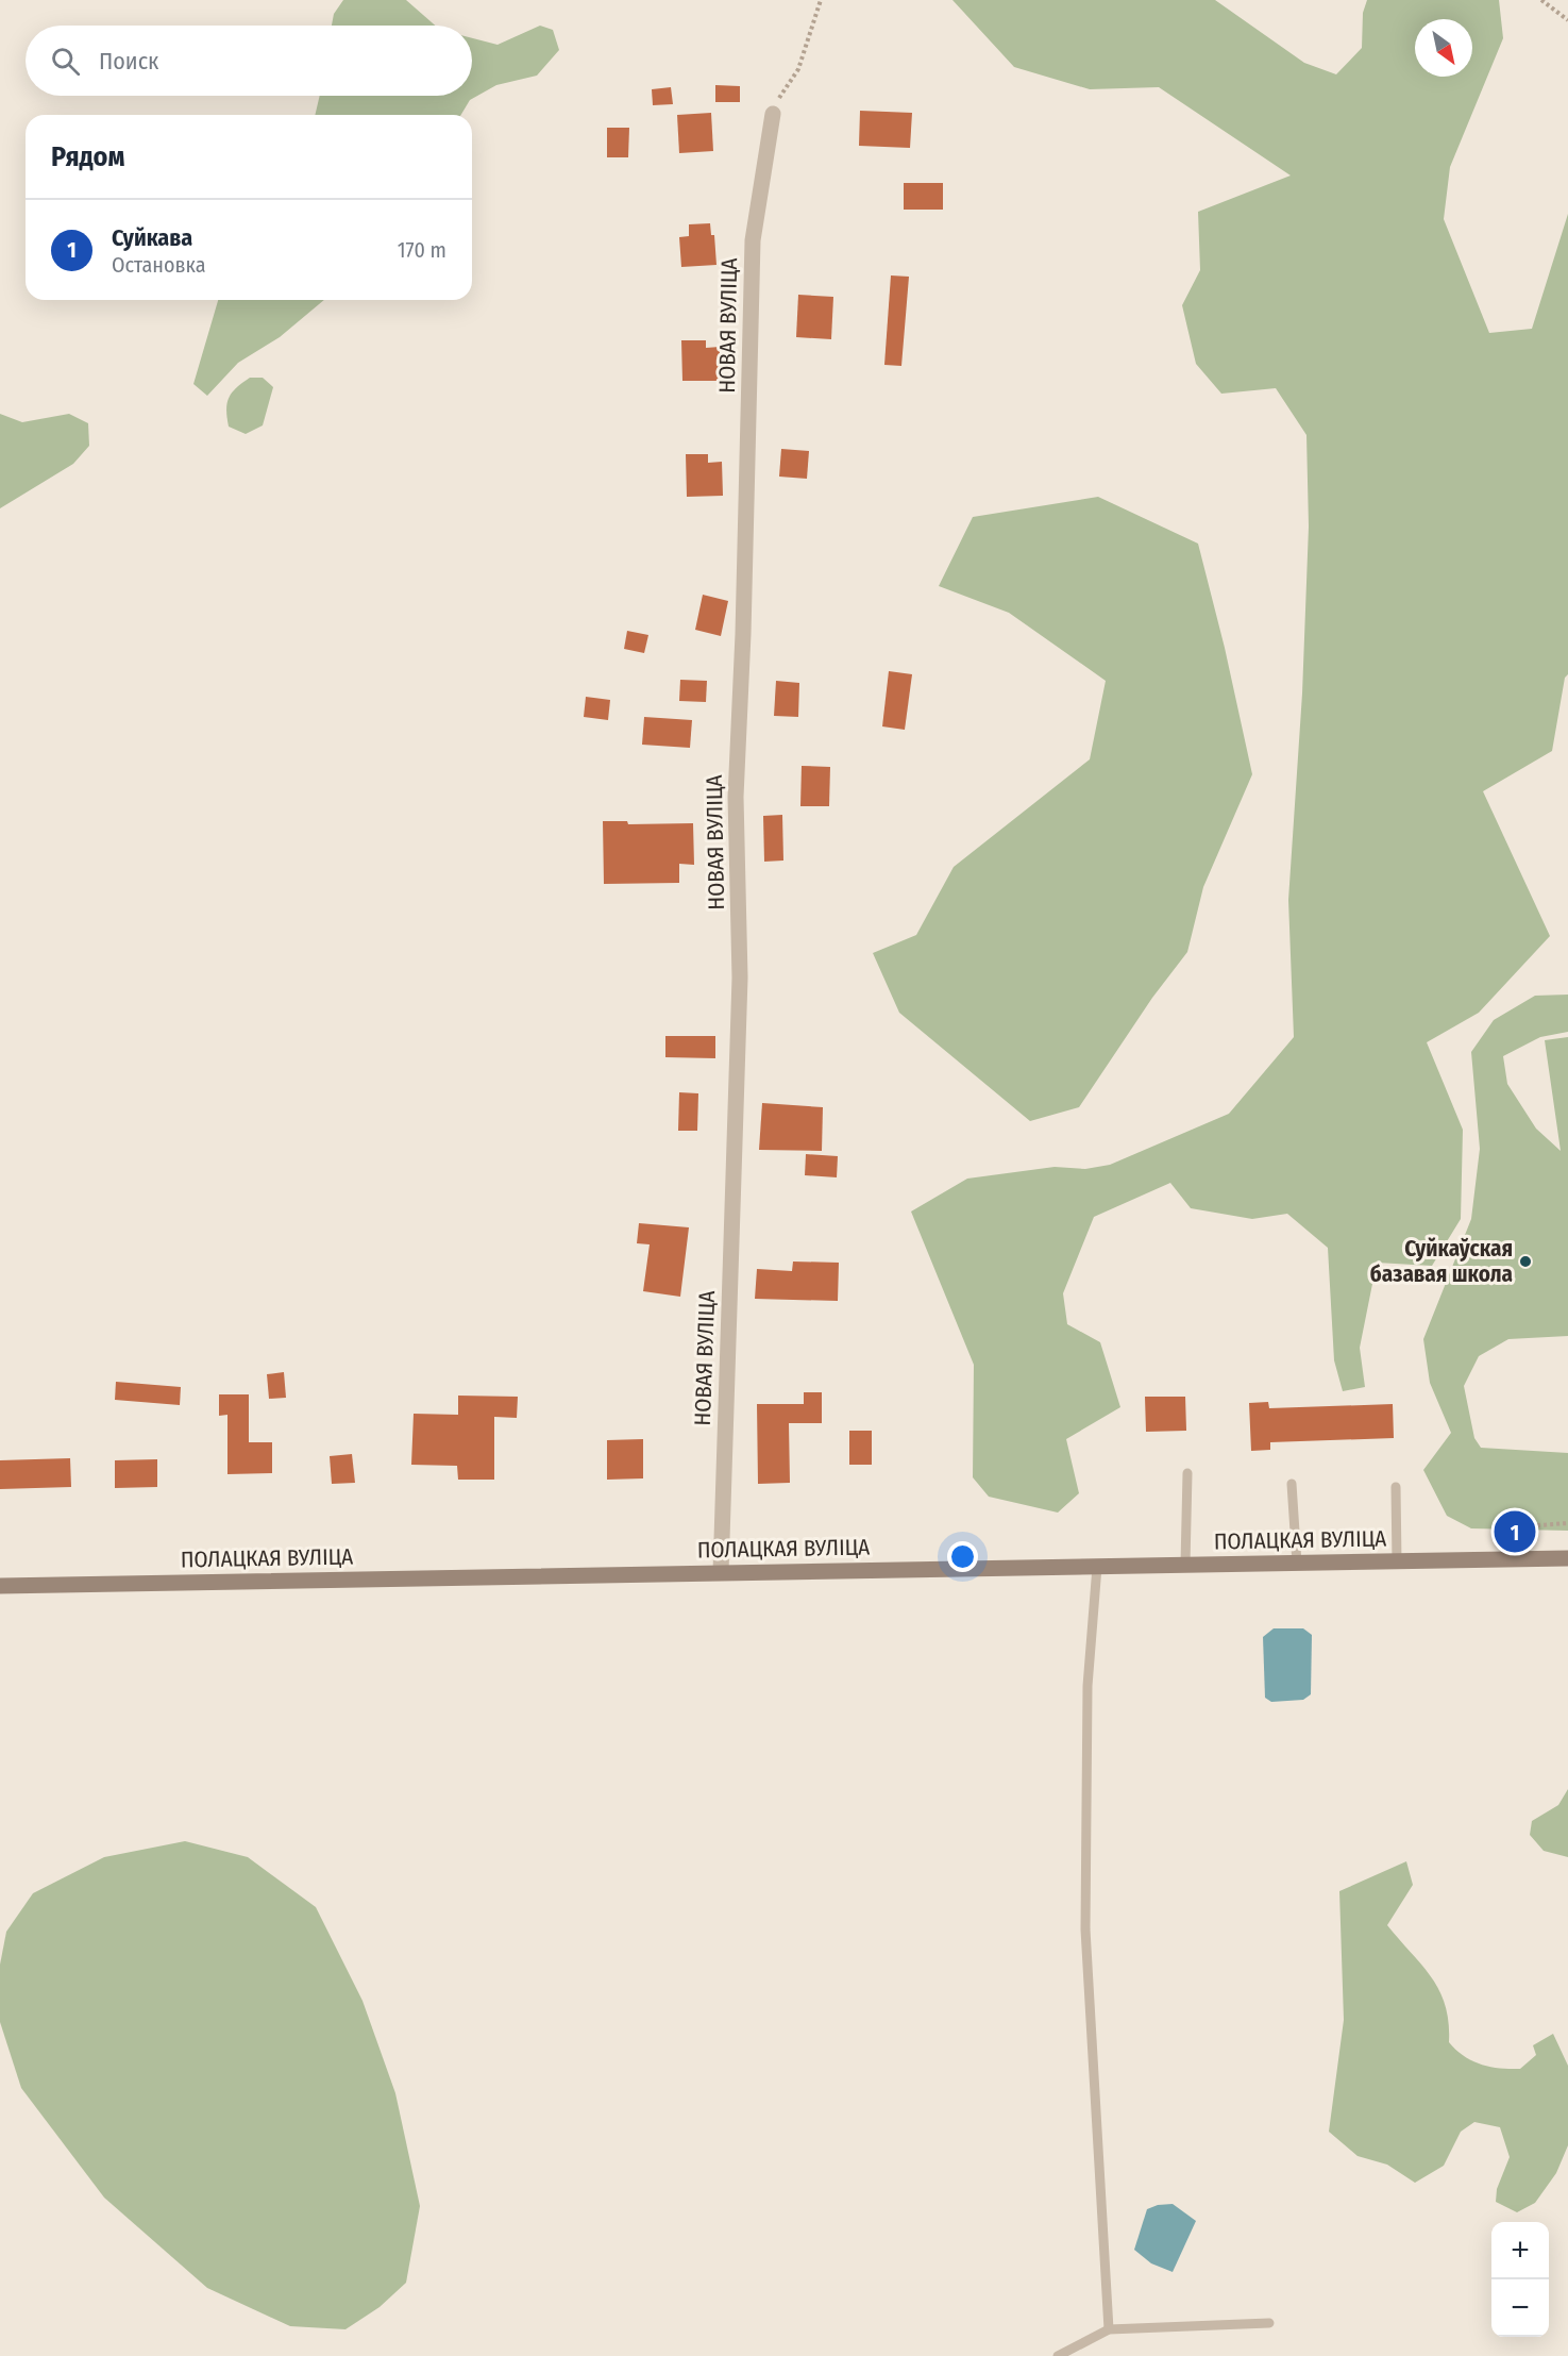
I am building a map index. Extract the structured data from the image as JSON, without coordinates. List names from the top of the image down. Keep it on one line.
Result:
{"streets":{"main road":["ПОЛАЦКАЯ ВУЛІЦА"],"street":["НОВАЯ ВУЛІЦА"]},"crossings":[["НОВАЯ ВУЛІЦА","ПОЛАЦКАЯ ВУЛІЦА"]],"places":["Суйкаўская базавая школа"],"north":"bottom right","page":{"search":"Поиск","heading":"Рядом","list":[{"mark":"1","name":"Суйкава","note":"Остановка","value":"170 m"}],"pins":"1","map_buttons":["+","−"]}}
